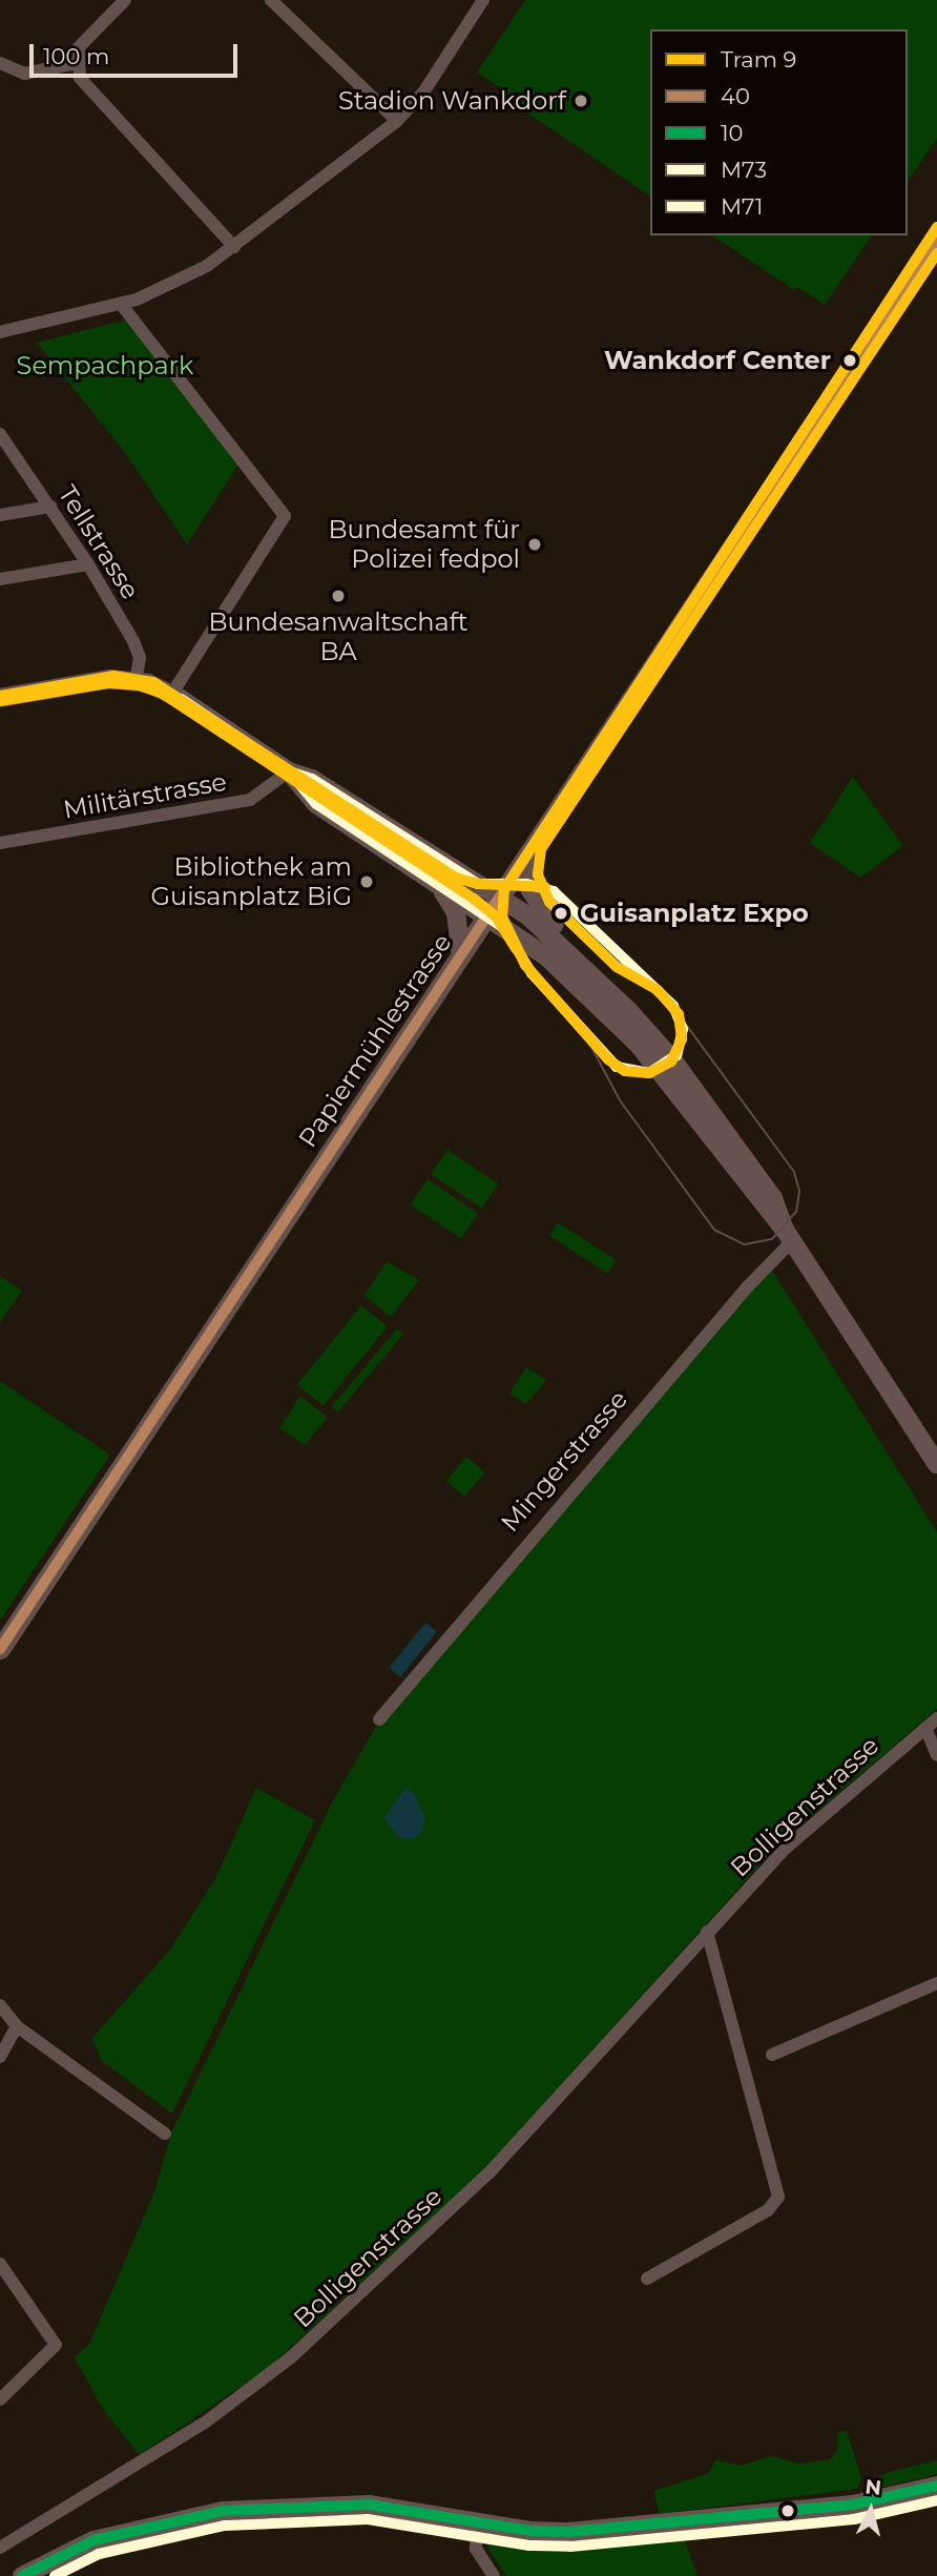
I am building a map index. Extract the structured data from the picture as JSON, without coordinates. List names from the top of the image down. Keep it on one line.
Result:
{"streets":{"main road":["Papiermühlestrasse"],"street":["Tellstrasse","Militärstrasse","Mingerstrasse","Bolligenstrasse"]},"parks":["Sempachpark"],"places":["Stadion Wankdorf","Wankdorf Center","Bundesamt für Polizei fedpol","Bundesanwaltschaft BA","Bibliothek am Guisanplatz BiG","Guisanplatz Expo"],"lines":["tram line 9","transit line 40","transit line M71","transit line 10","transit line M73"],"legend":["Tram 9","40","10","M73","M71"],"scale_bar":"100 m","north":"top"}
